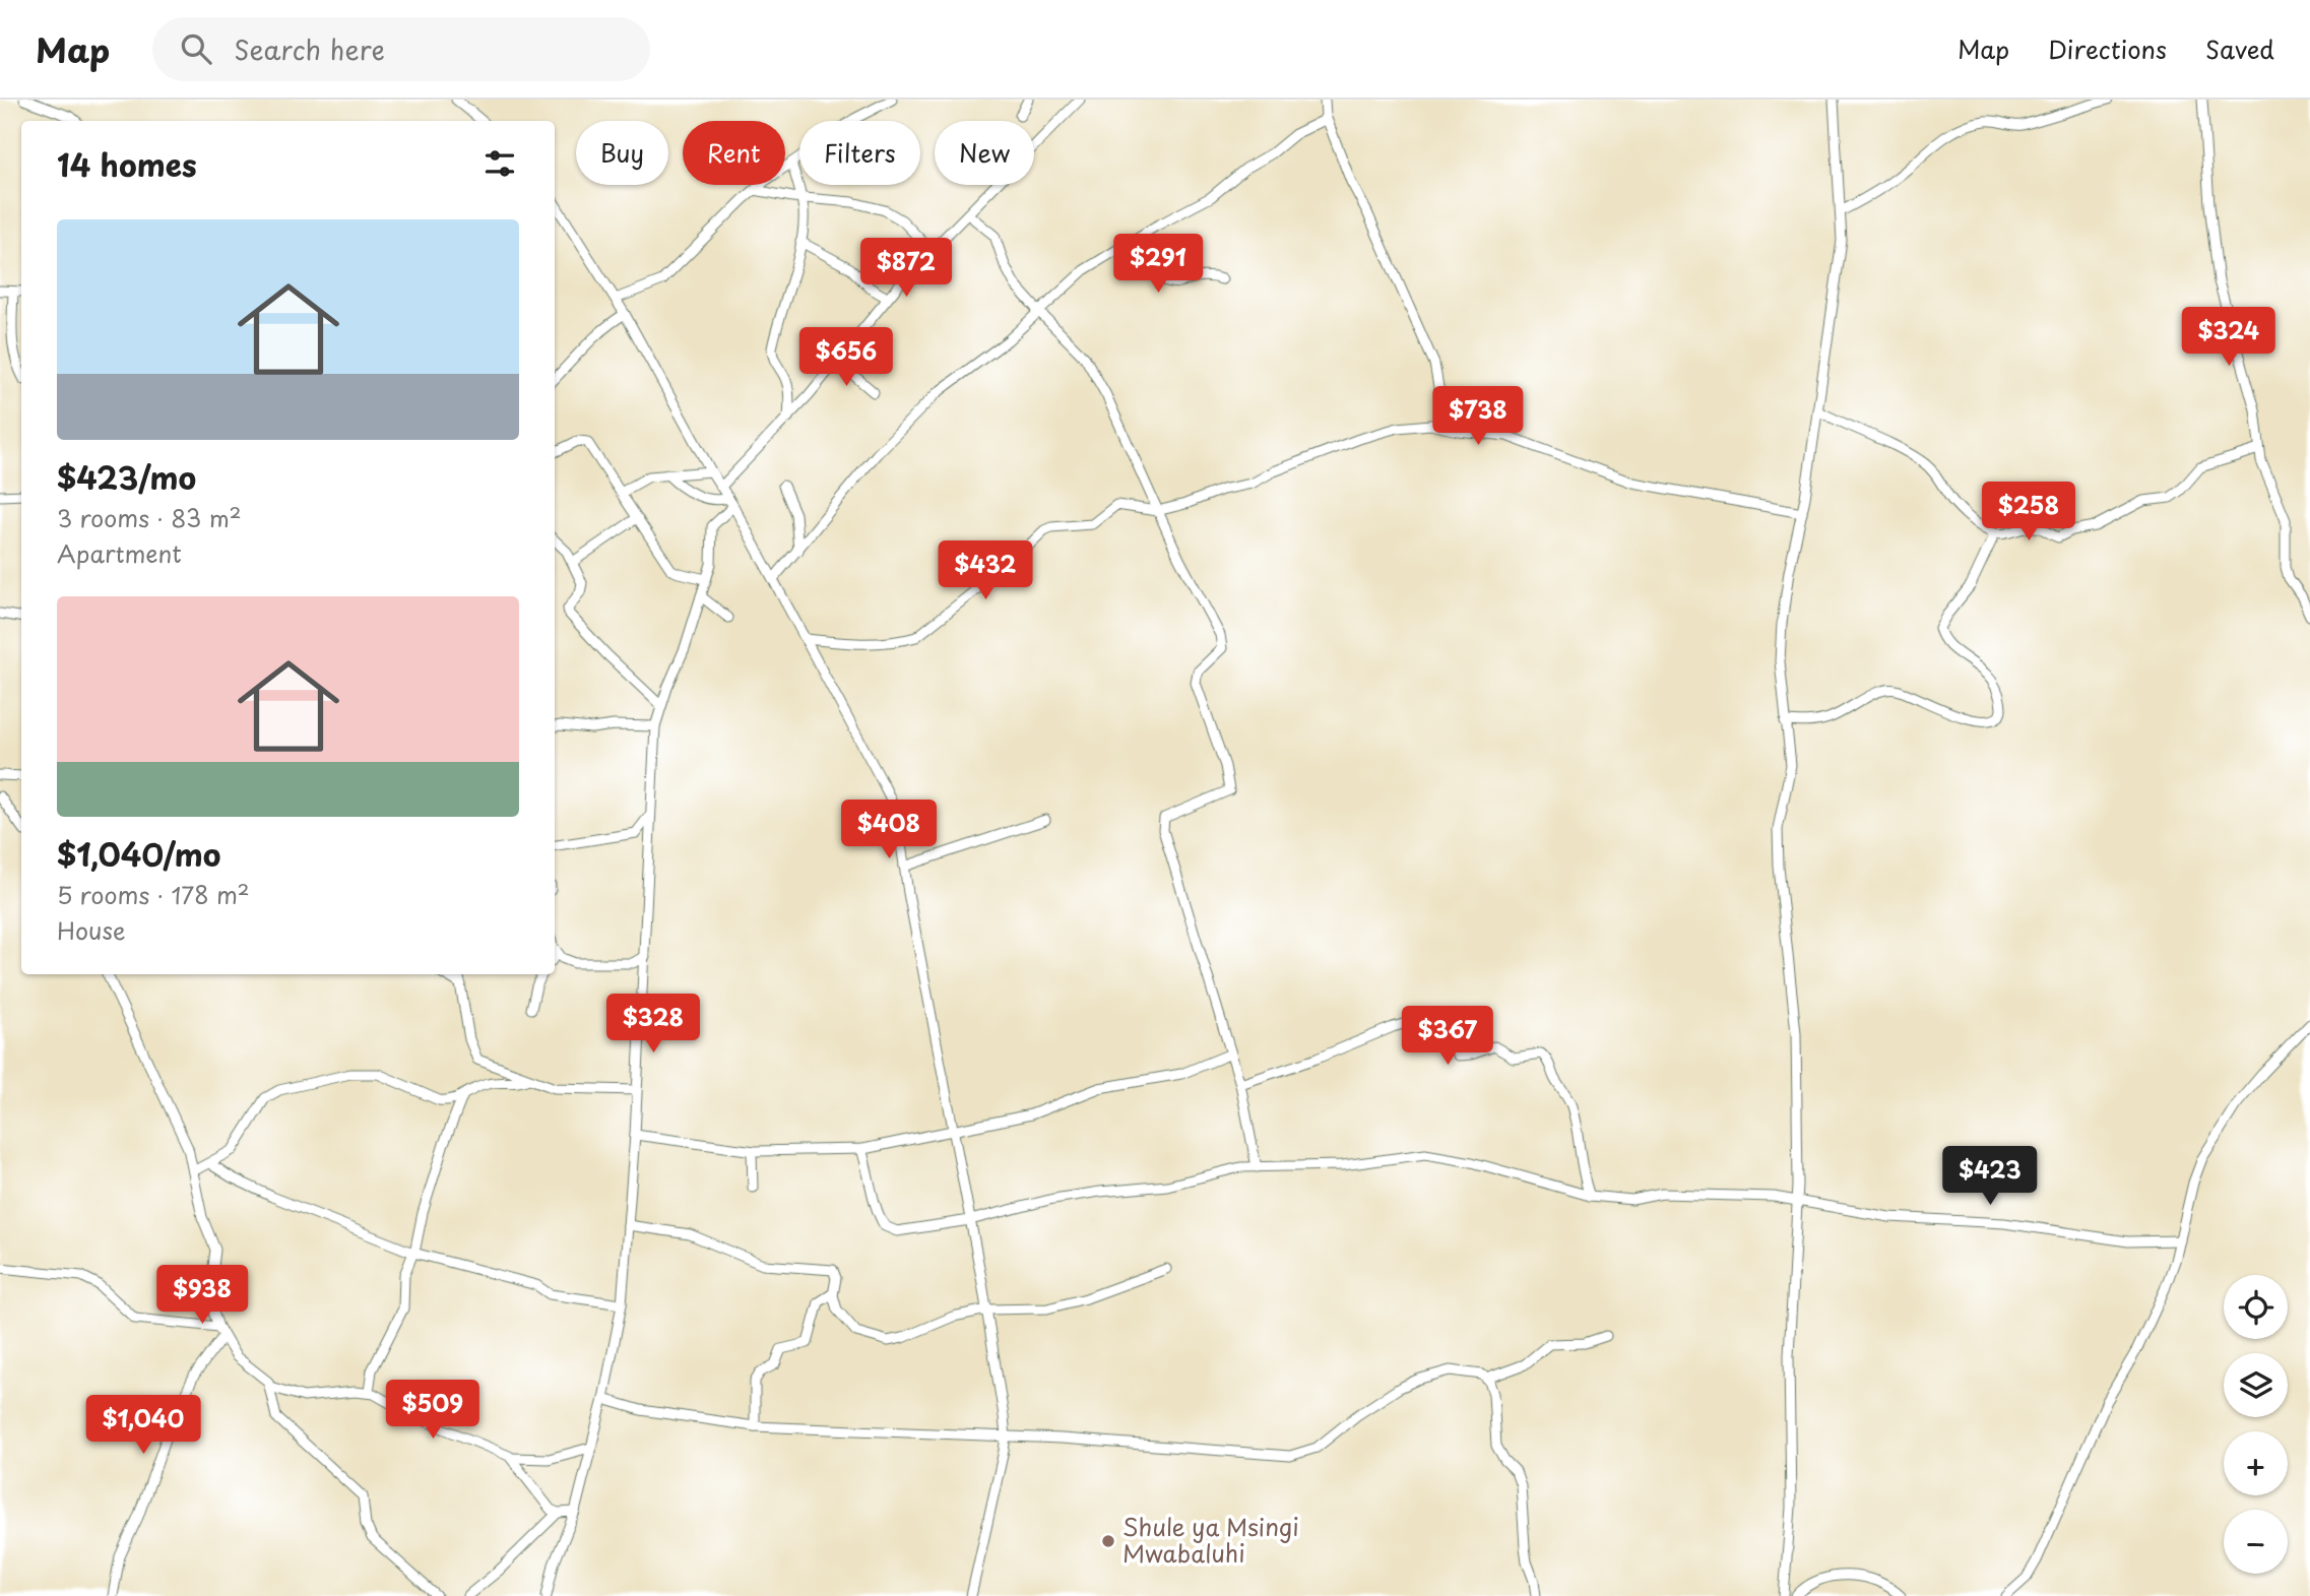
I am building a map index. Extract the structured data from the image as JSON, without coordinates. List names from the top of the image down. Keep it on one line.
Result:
{"places":["Shule ya Msingi Mwabaluhi"],"page":{"header":"Map","search":"Search here","nav":["Map","Directions","Saved"],"chip":["Buy","Rent","Filters","New"],"heading":"14 homes","list":[{"name":"$423/mo","note":"3 rooms · 83 m² · Apartment"},{"name":"$1,040/mo","note":"5 rooms · 178 m² · House"}],"price":["$291","$872","$324","$656","$738","$258","$432","$408","$328","$367","$423","$938","$509","$1,040"],"map_buttons":["+","−"]}}
